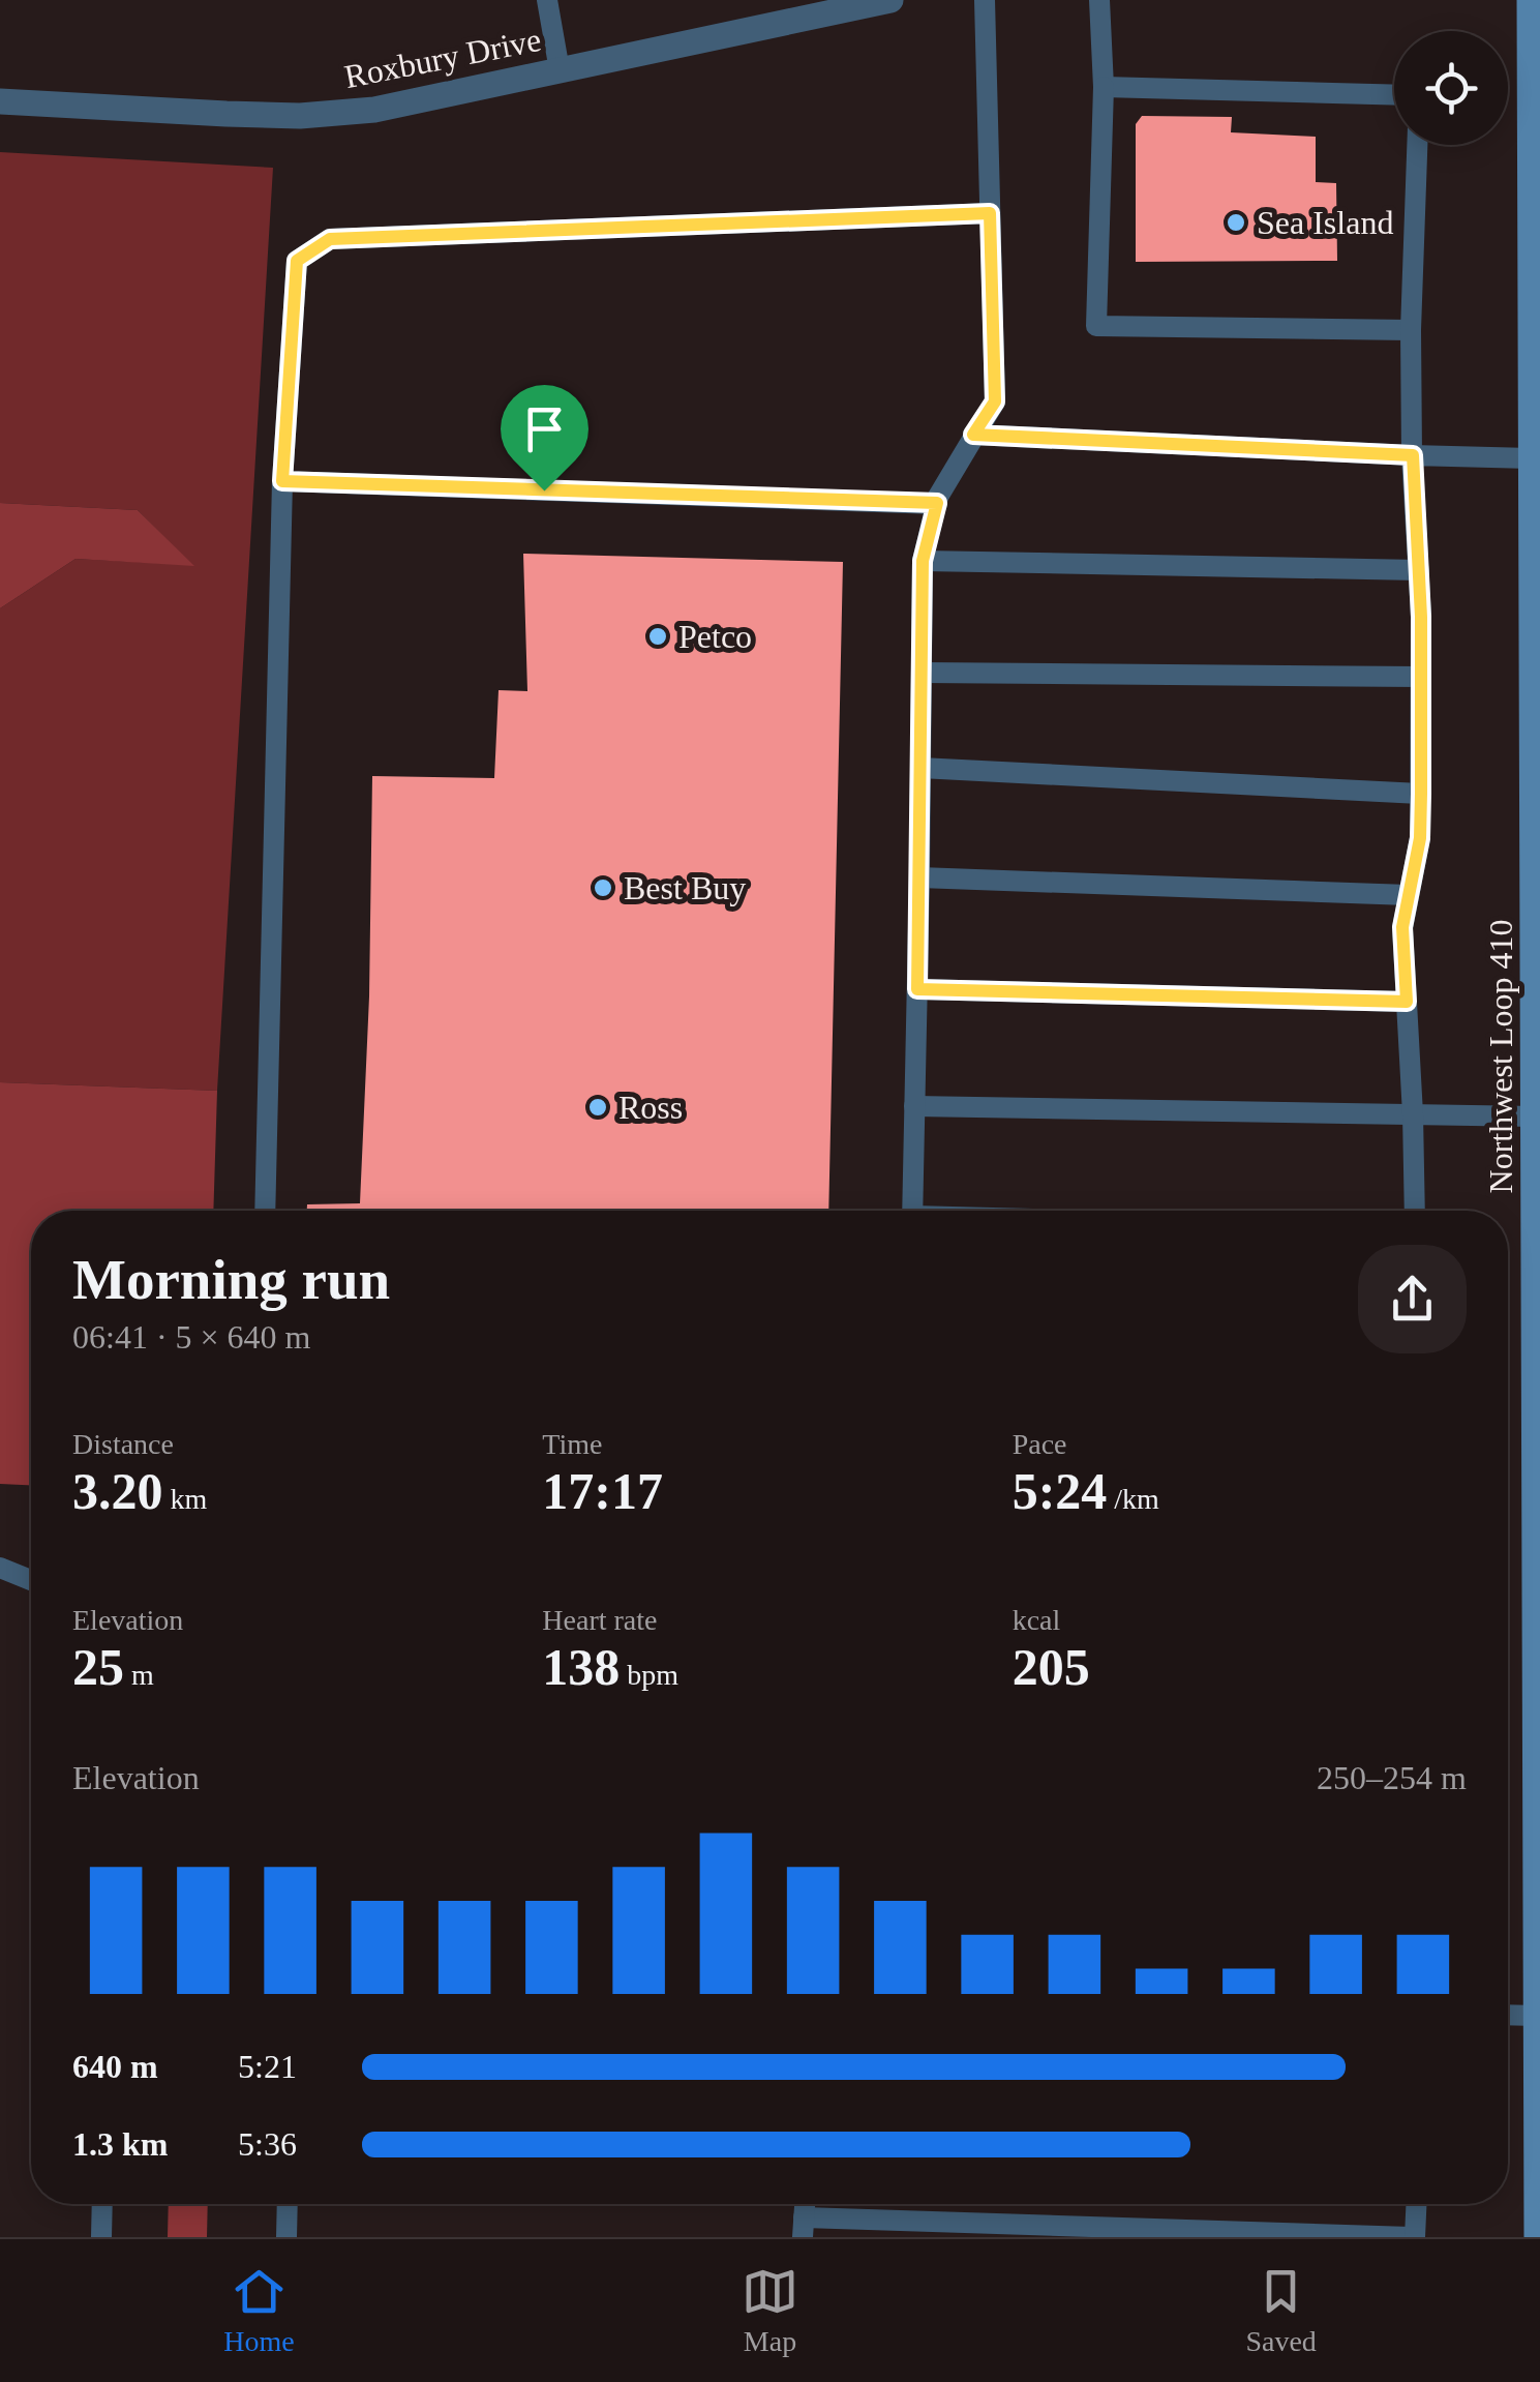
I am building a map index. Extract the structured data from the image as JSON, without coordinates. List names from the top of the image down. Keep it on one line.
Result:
{"streets":{"main road":["Northwest Loop 410"],"street":["Roxbury Drive"]},"places":["Sea Island","Petco","Best Buy","Ross"],"page":{"heading":["Morning run","06:41 · 5 × 640 m"],"stats":[["Distance","3.20 km"],["Time","17:17"],["Pace","5:24 /km"],["Elevation","25 m"],["Heart rate","138 bpm"],["kcal","205"]],"chart":["Elevation","250–254 m"],"list":[{"name":"640 m","note":"5:21"},{"name":"1.3 km","note":"5:36"}],"tabs":["Home","Map","Saved"]}}
